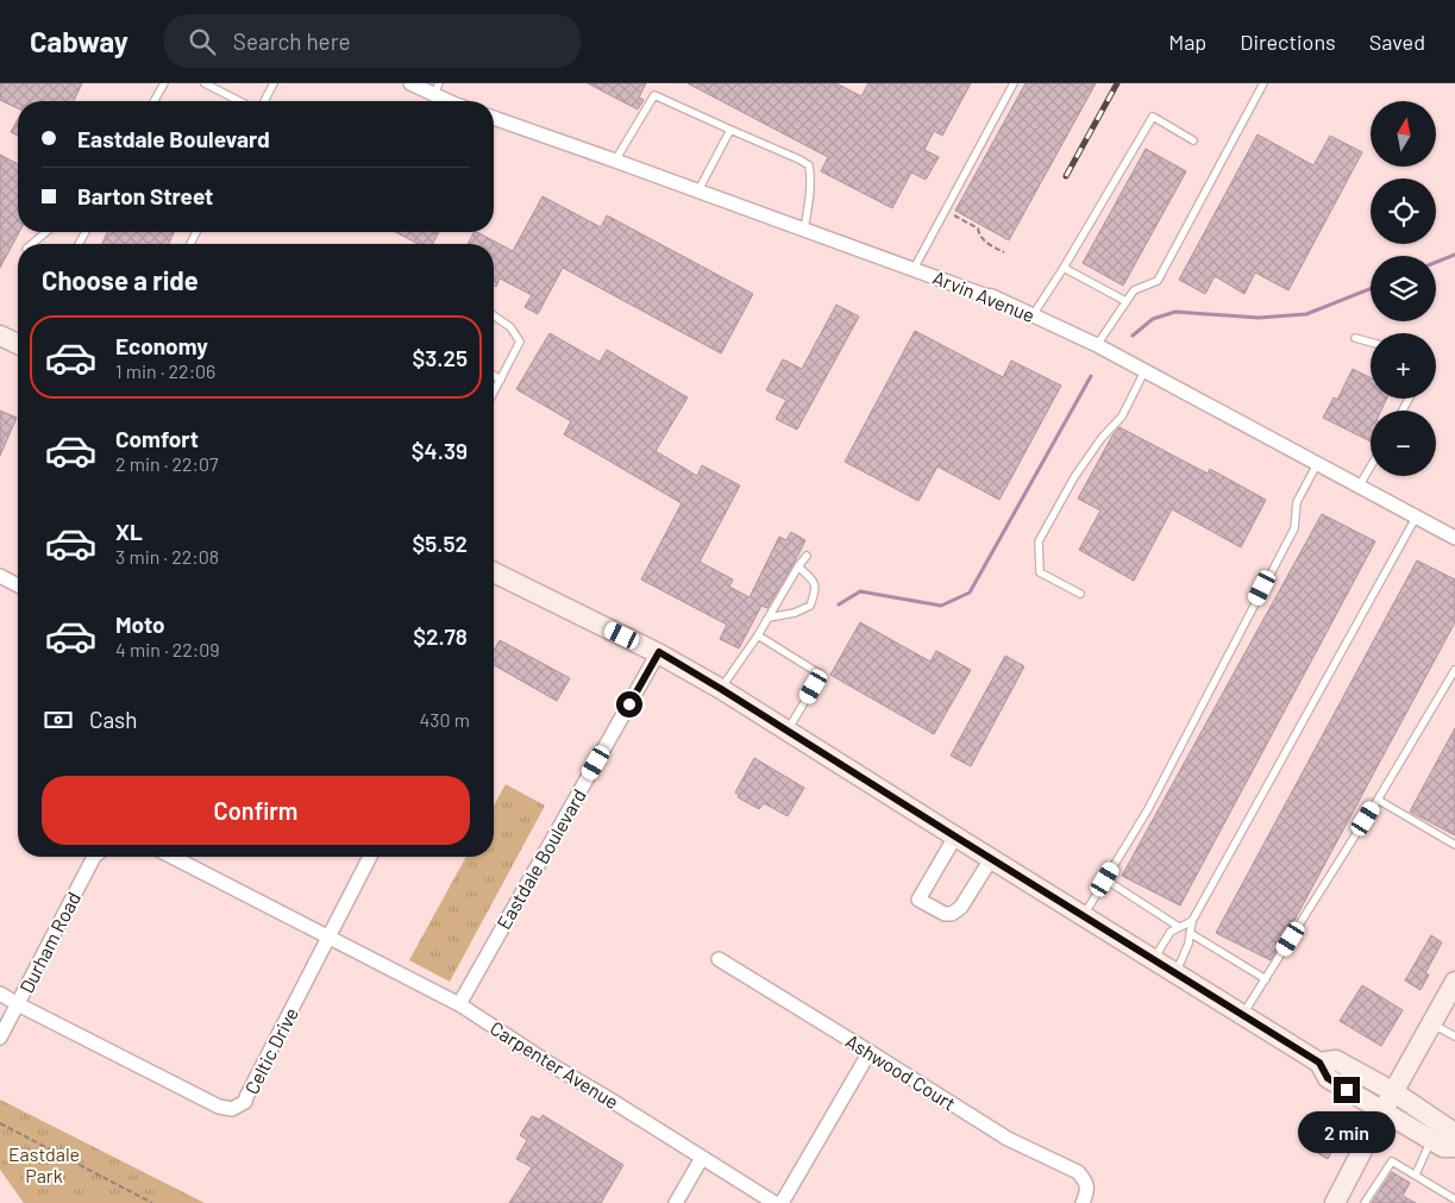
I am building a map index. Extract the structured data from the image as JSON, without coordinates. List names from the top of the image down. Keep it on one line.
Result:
{"streets":{"street":["Arvin Avenue","Eastdale Boulevard","Durham Road","Celtic Drive","Carpenter Avenue","Ashwood Court"]},"crossings":[["Eastdale Boulevard","Carpenter Avenue"],["Durham Road","Celtic Drive"],["Celtic Drive","Carpenter Avenue"]],"parks":["Eastdale Park"],"north":"top","page":{"header":"Cabway","search":"Search here","nav":["Map","Directions","Saved"],"map_buttons":["+","−"],"banner":["Eastdale Boulevard","Barton Street"],"heading":"Choose a ride","list":[{"name":"Economy","note":"1 min · 22:06","value":"$3.25"},{"name":"Comfort","note":"2 min · 22:07","value":"$4.39"},{"name":"XL","note":"3 min · 22:08","value":"$5.52"},{"name":"Moto","note":"4 min · 22:09","value":"$2.78"}],"pay":["Cash","430 m"],"buttons":"Confirm","bubble":"2 min"}}
